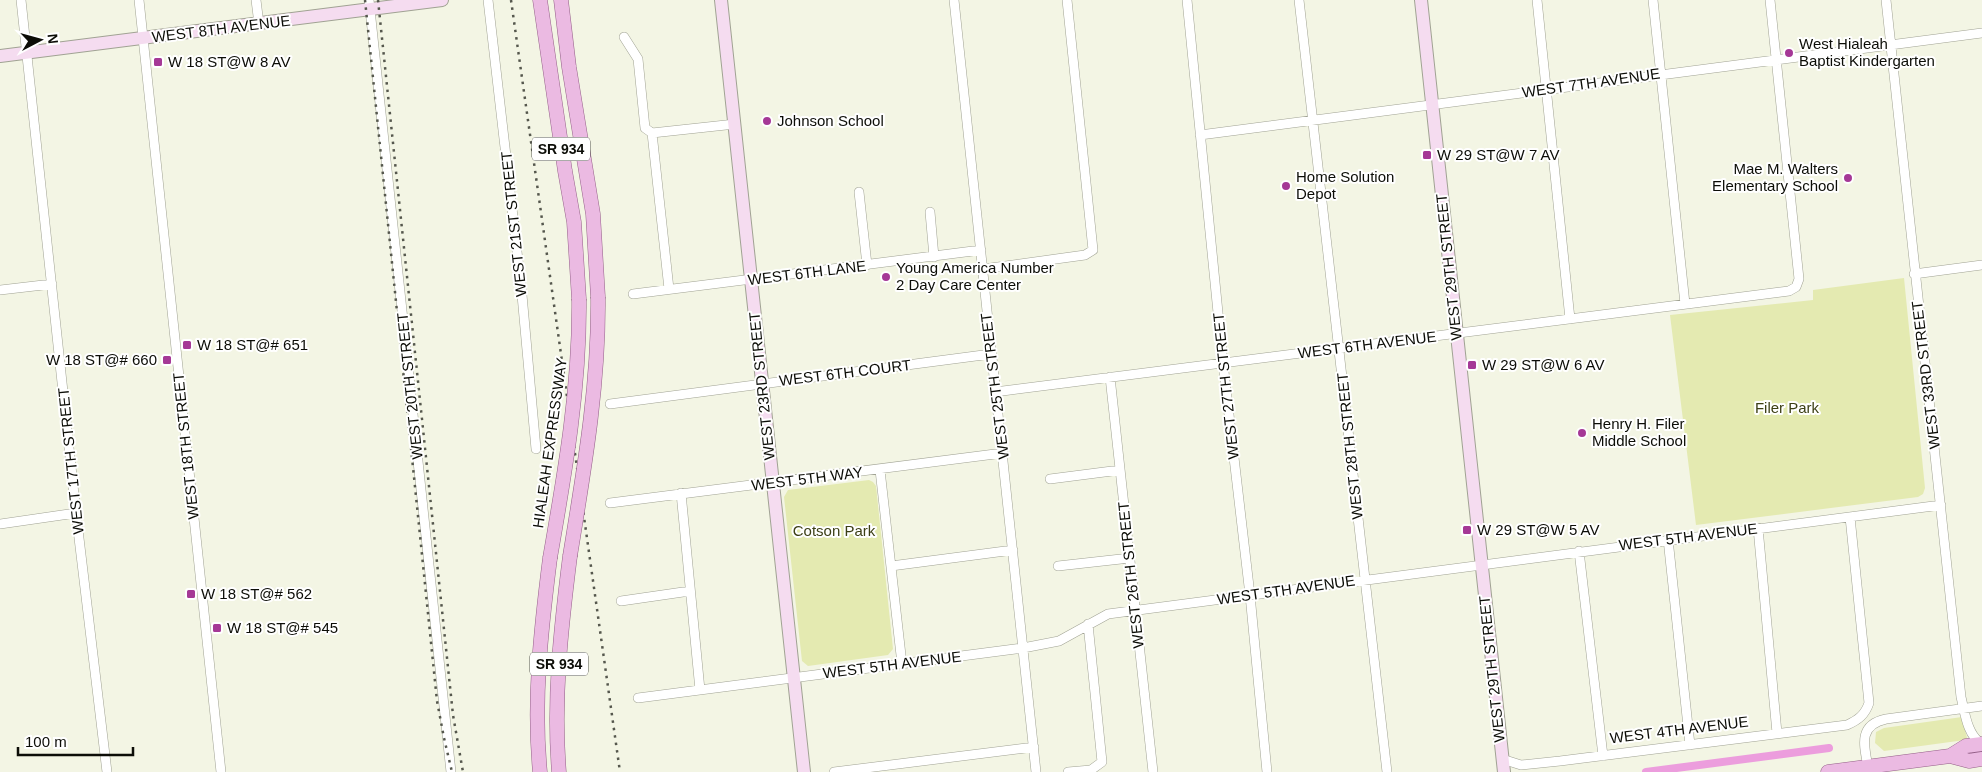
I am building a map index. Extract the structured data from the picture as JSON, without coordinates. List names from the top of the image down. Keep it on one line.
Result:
{"streets":{"main road":["SR 934","HIALEAH EXPRESSWAY"],"street":["WEST 8TH AVENUE","WEST 7TH AVENUE","WEST 21ST STREET","WEST 29TH STREET","WEST 6TH LANE","WEST 6TH AVENUE","WEST 6TH COURT","WEST 33RD STREET","WEST 20TH STREET","WEST 23RD STREET","WEST 25TH STREET","WEST 27TH STREET","WEST 18TH STREET","WEST 28TH STREET","WEST 17TH STREET","WEST 5TH WAY","WEST 5TH AVENUE","WEST 26TH STREET","WEST 4TH AVENUE"]},"crossings":[["WEST 8TH AVENUE","WEST 20TH STREET"],["WEST 8TH AVENUE","WEST 18TH STREET"],["WEST 8TH AVENUE","WEST 17TH STREET"],["WEST 7TH AVENUE","WEST 29TH STREET"],["WEST 7TH AVENUE","WEST 6TH AVENUE"],["WEST 7TH AVENUE","WEST 33RD STREET"],["WEST 7TH AVENUE","WEST 27TH STREET"],["WEST 7TH AVENUE","WEST 28TH STREET"],["WEST 29TH STREET","WEST 6TH AVENUE"],["WEST 29TH STREET","WEST 5TH AVENUE"],["WEST 29TH STREET","WEST 4TH AVENUE"],["WEST 6TH LANE","WEST 23RD STREET"],["WEST 6TH LANE","WEST 25TH STREET"],["WEST 6TH AVENUE","WEST 25TH STREET"],["WEST 6TH AVENUE","WEST 27TH STREET"],["WEST 6TH AVENUE","WEST 28TH STREET"],["WEST 6TH AVENUE","WEST 26TH STREET"],["WEST 6TH COURT","WEST 23RD STREET"],["WEST 6TH COURT","WEST 25TH STREET"],["WEST 33RD STREET","WEST 5TH AVENUE"],["WEST 23RD STREET","WEST 5TH WAY"],["WEST 23RD STREET","WEST 5TH AVENUE"],["WEST 25TH STREET","WEST 5TH WAY"],["WEST 25TH STREET","WEST 5TH AVENUE"],["WEST 27TH STREET","WEST 5TH AVENUE"],["WEST 28TH STREET","WEST 5TH AVENUE"],["WEST 5TH AVENUE","WEST 26TH STREET"],["WEST 5TH AVENUE","WEST 4TH AVENUE"]],"parks":["Filer Park","Cotson Park"],"places":{"other":["West Hialeah Baptist Kindergarten","Johnson School","Mae M. Walters Elementary School","Home Solution Depot","Young America Number 2 Day Care Center","Henry H. Filer Middle School"],"transit":["W 18 ST@W 8 AV","W 29 ST@W 7 AV","W 18 ST@# 651","W 18 ST@# 660","W 29 ST@W 6 AV","W 29 ST@W 5 AV","W 18 ST@# 562","W 18 ST@# 545"]},"scale_bar":"100 m","north":"right"}
